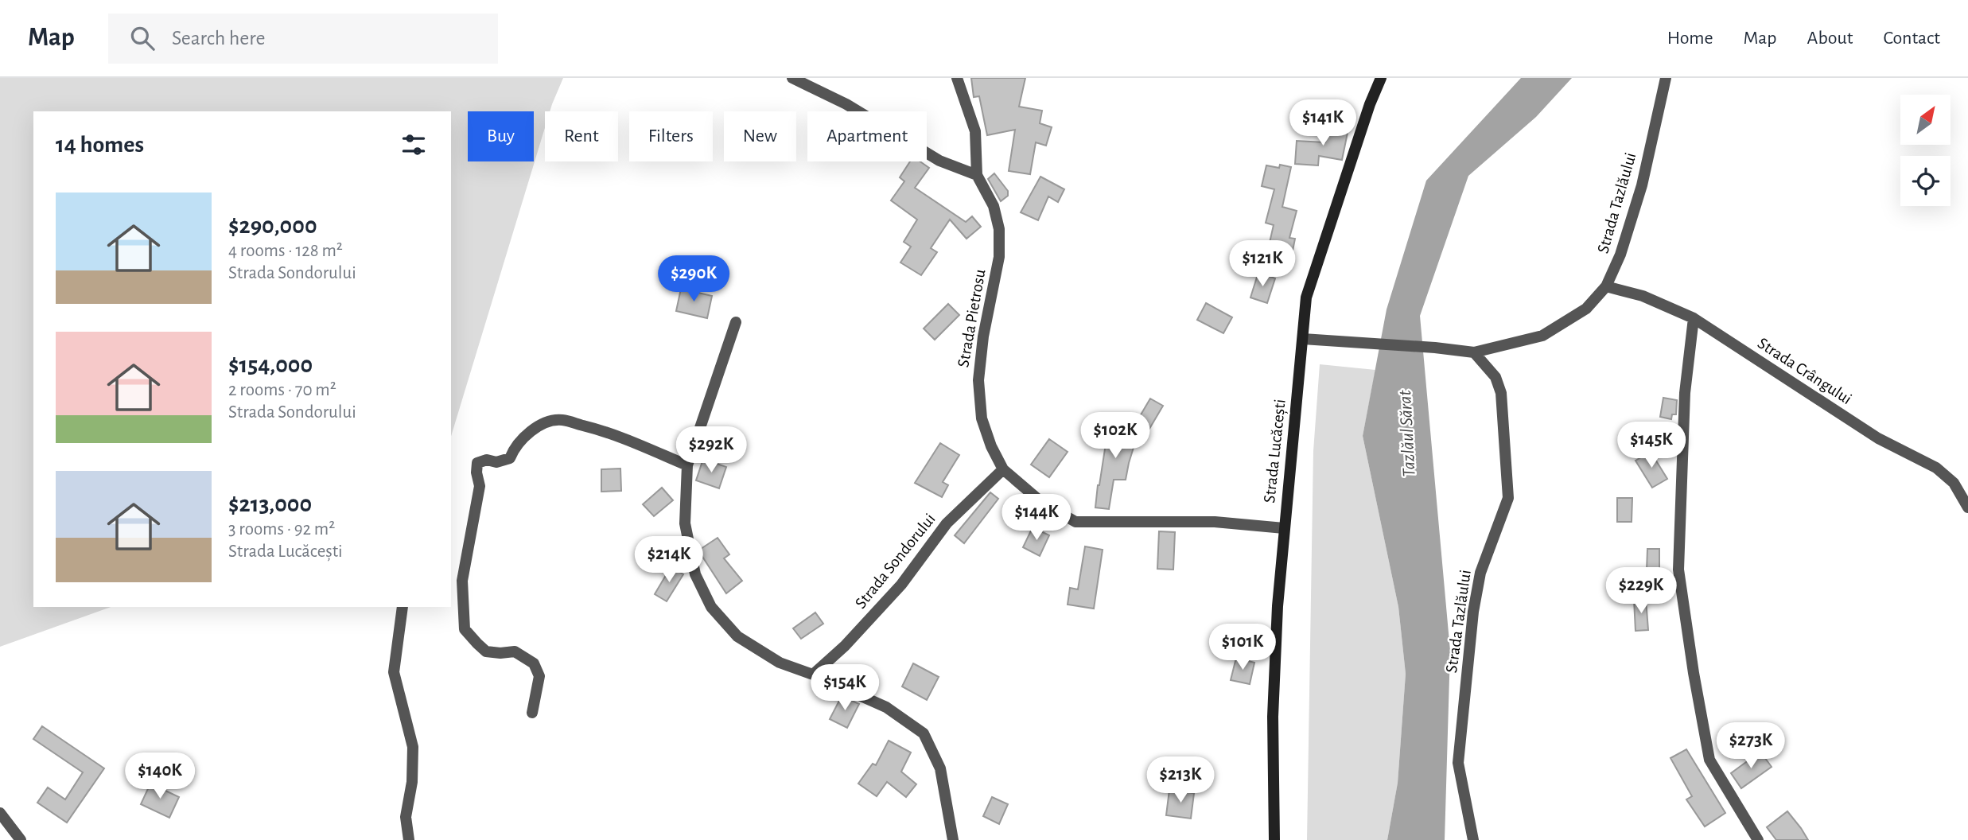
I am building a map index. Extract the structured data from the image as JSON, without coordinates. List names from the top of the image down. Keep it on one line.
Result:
{"streets":{"main road":["Strada Lucăcești"],"street":["Strada Tazlăului","Strada Pietrosu","Strada Crângului","Strada Sondorului"]},"crossings":[["Strada Tazlăului","Strada Crângului"],["Strada Tazlăului","Strada Lucăcești"],["Strada Pietrosu","Strada Lucăcești"],["Strada Pietrosu","Strada Sondorului"]],"water":["Tazlăul Sărat"],"north":"top right","page":{"header":"Map","search":"Search here","nav":["Home","Map","About","Contact"],"price":["$141K","$121K","$290K","$102K","$145K","$292K","$144K","$214K","$229K","$101K","$154K","$273K","$140K","$213K"],"chip":["Buy","Rent","Filters","New","Apartment"],"heading":"14 homes","list":[{"name":"$290,000","note":"4 rooms · 128 m² · Strada Sondorului"},{"name":"$154,000","note":"2 rooms · 70 m² · Strada Sondorului"},{"name":"$213,000","note":"3 rooms · 92 m² · Strada Lucăcești"}]}}
